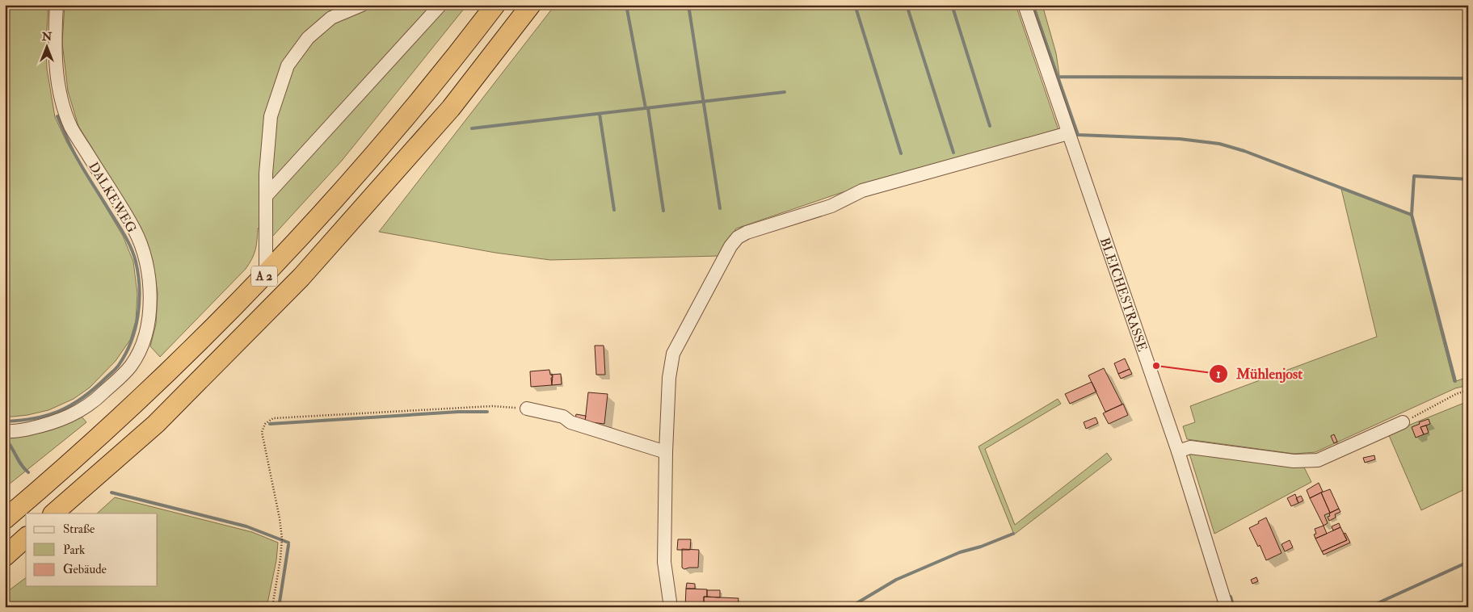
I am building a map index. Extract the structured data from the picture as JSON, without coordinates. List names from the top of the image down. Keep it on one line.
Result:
{"streets":{"highway":["A 2"],"street":["DALKEWEG","BLEICHESTRASSE"]},"places":["Mühlenjost"],"legend":["Straße","Park","Gebäude"],"north":"top"}
